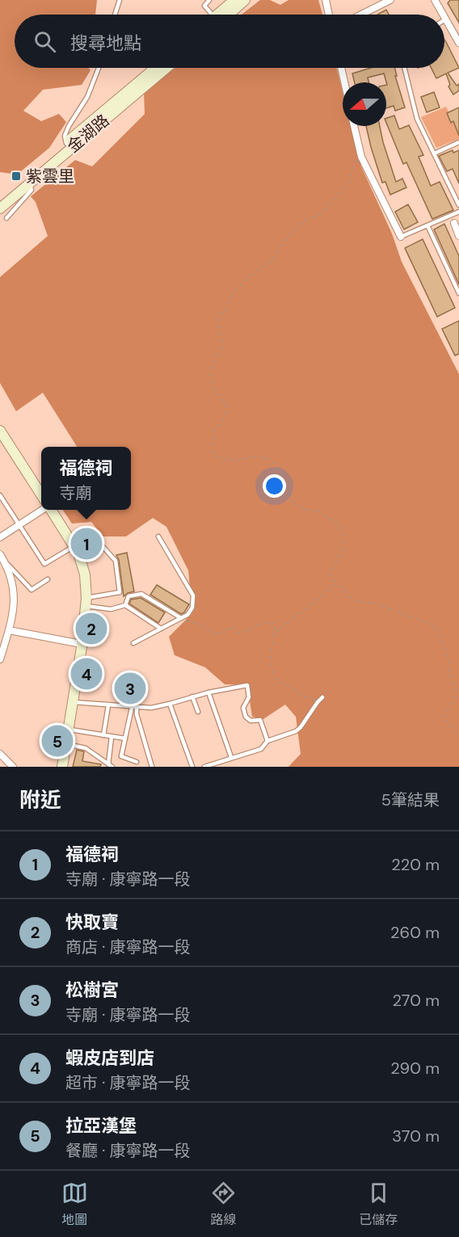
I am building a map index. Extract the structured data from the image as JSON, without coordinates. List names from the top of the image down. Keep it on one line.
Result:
{"streets":{"main road":["金湖路"]},"places":{"transit":["紫雲里"]},"north":"left","page":{"search":"搜尋地點","popup":["福德祠","寺廟"],"pins":["1","2","4","3","5"],"heading":["附近","5筆結果"],"list":[{"mark":"1","name":"福德祠","note":"寺廟 · 康寧路一段","value":"220 m"},{"mark":"2","name":"快取寶","note":"商店 · 康寧路一段","value":"260 m"},{"mark":"3","name":"松樹宮","note":"寺廟 · 康寧路一段","value":"270 m"},{"mark":"4","name":"蝦皮店到店","note":"超市 · 康寧路一段","value":"290 m"},{"mark":"5","name":"拉亞漢堡","note":"餐廳 · 康寧路一段","value":"370 m"}],"nav":["地圖","路線","已儲存"]}}
